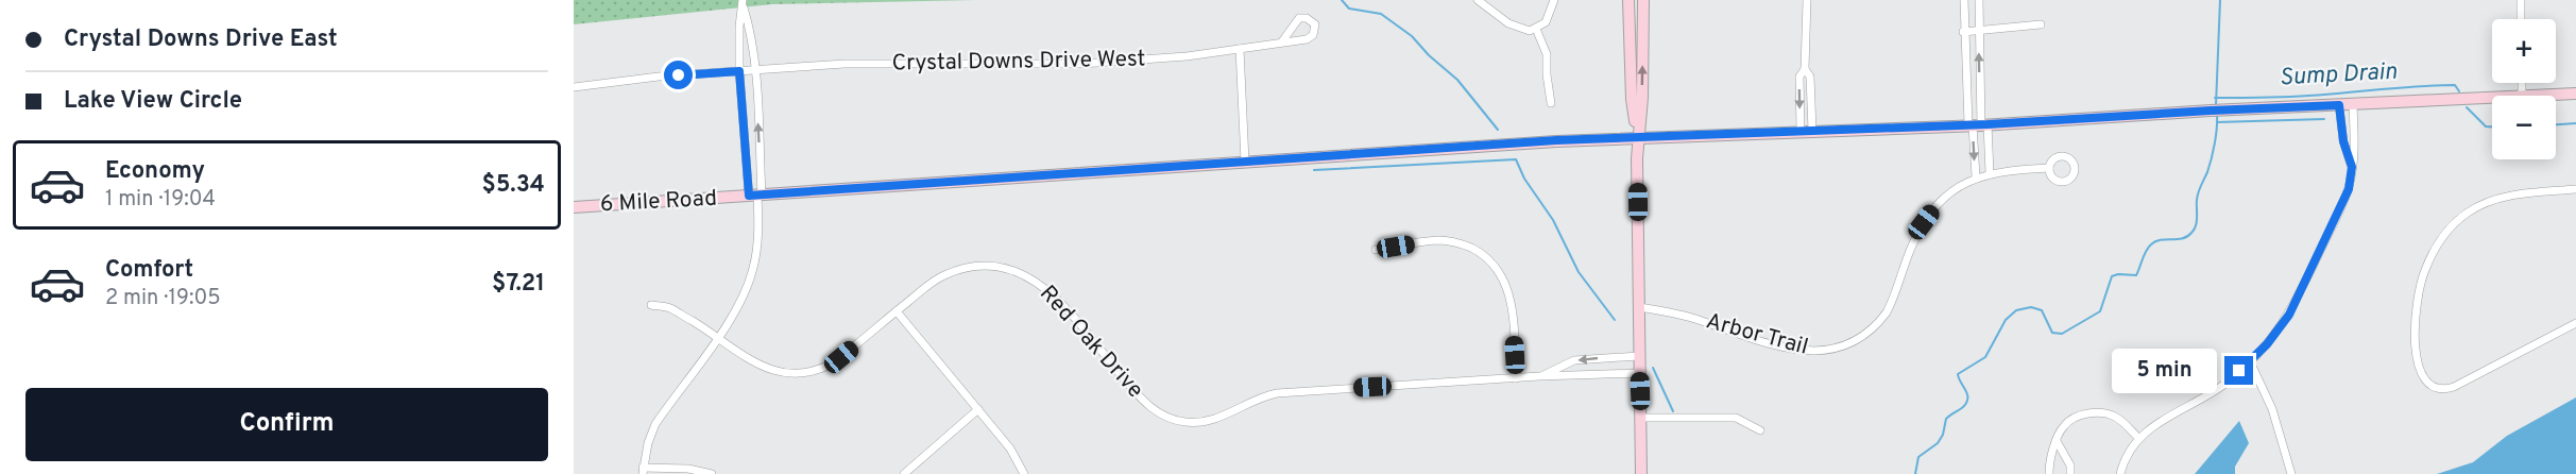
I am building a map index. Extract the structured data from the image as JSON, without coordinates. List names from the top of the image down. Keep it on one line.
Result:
{"streets":{"street":["Crystal Downs Drive West","6 Mile Road","Arbor Trail","Red Oak Drive"]},"water":["Sump Drain"],"page":{"banner":["Crystal Downs Drive East","Lake View Circle"],"map_buttons":["+","−"],"list":[{"name":"Economy","note":"1 min · 19:04","value":"$5.34"},{"name":"Comfort","note":"2 min · 19:05","value":"$7.21"}],"bubble":"5 min","buttons":"Confirm"}}
